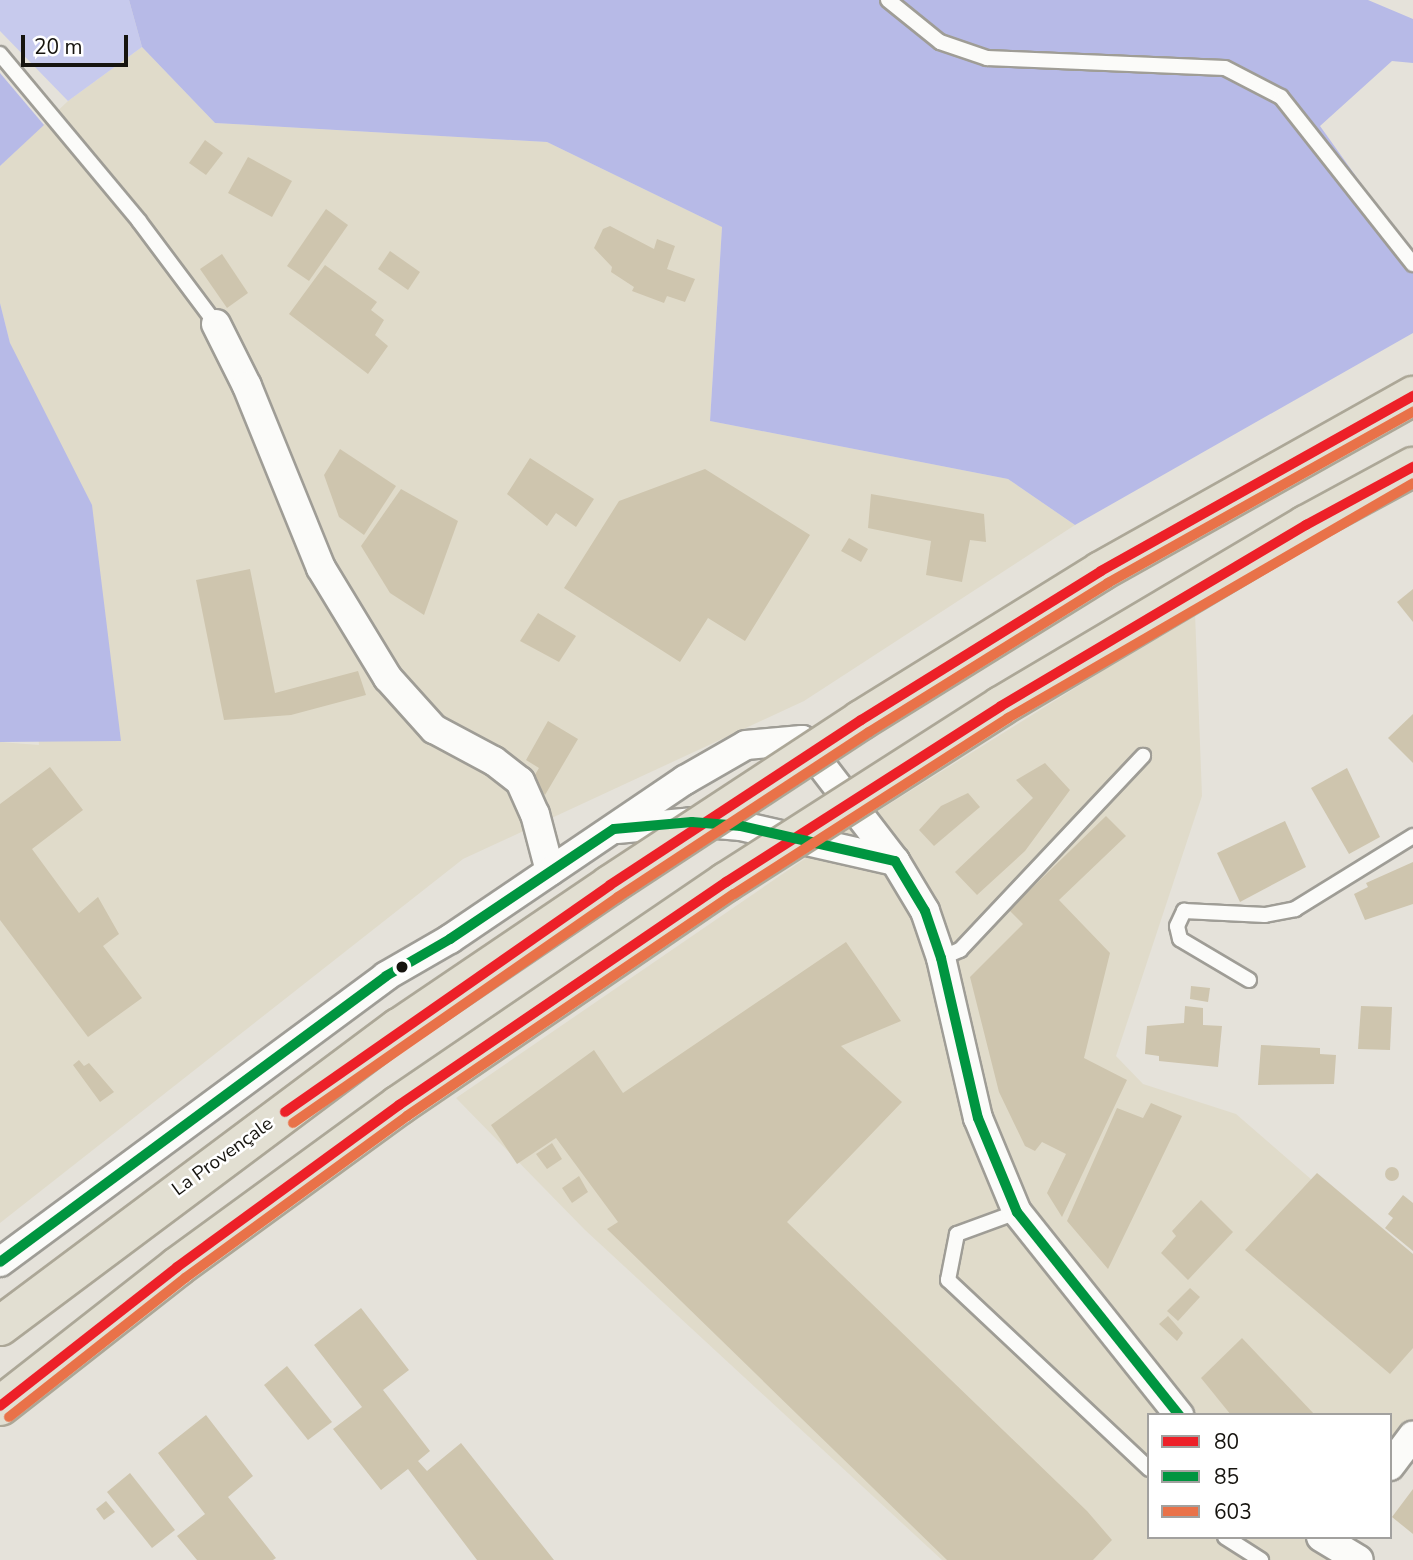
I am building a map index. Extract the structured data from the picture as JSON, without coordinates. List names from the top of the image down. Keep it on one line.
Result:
{"streets":{"highway":["La Provençale"]},"lines":["transit line 80","transit line 603","transit line 85"],"legend":["80","85","603"],"scale_bar":"20 m"}
